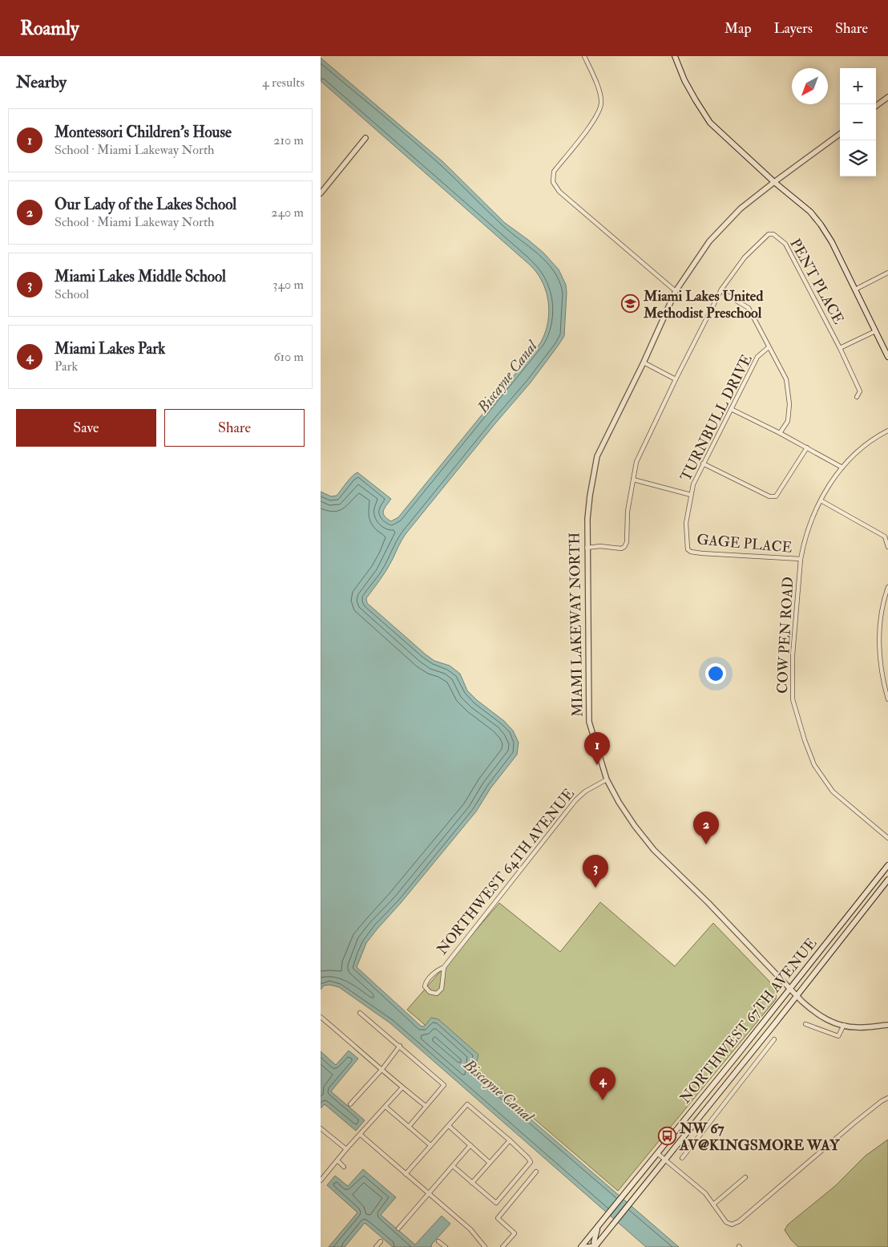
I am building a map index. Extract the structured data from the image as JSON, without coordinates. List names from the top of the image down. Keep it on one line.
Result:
{"streets":{"main road":["NORTHWEST 67TH AVENUE"],"street":["PENT PLACE","TURNBULL DRIVE","GAGE PLACE","MIAMI LAKEWAY NORTH","COW PEN ROAD","NORTHWEST 64TH AVENUE"]},"crossings":[["PENT PLACE","MIAMI LAKEWAY NORTH"],["TURNBULL DRIVE","GAGE PLACE"],["GAGE PLACE","COW PEN ROAD"],["MIAMI LAKEWAY NORTH","NORTHWEST 64TH AVENUE"],["MIAMI LAKEWAY NORTH","NORTHWEST 67TH AVENUE"]],"water":["Biscayne Canal"],"places":{"school or university":["Miami Lakes United Methodist Preschool"],"bus stop":["NW 67 AV@KINGSMORE WAY"]},"north":"bottom left","page":{"header":"Roamly","nav":["Map","Layers","Share"],"heading":["Nearby","4 results"],"map_buttons":["+","−"],"list":[{"mark":"1","name":"Montessori Children's House","note":"School · Miami Lakeway North","value":"210 m"},{"mark":"2","name":"Our Lady of the Lakes School","note":"School · Miami Lakeway North","value":"240 m"},{"mark":"3","name":"Miami Lakes Middle School","note":"School","value":"340 m"},{"mark":"4","name":"Miami Lakes Park","note":"Park","value":"610 m"}],"buttons":["Save","Share"],"pins":["1","2","3","4"]}}
